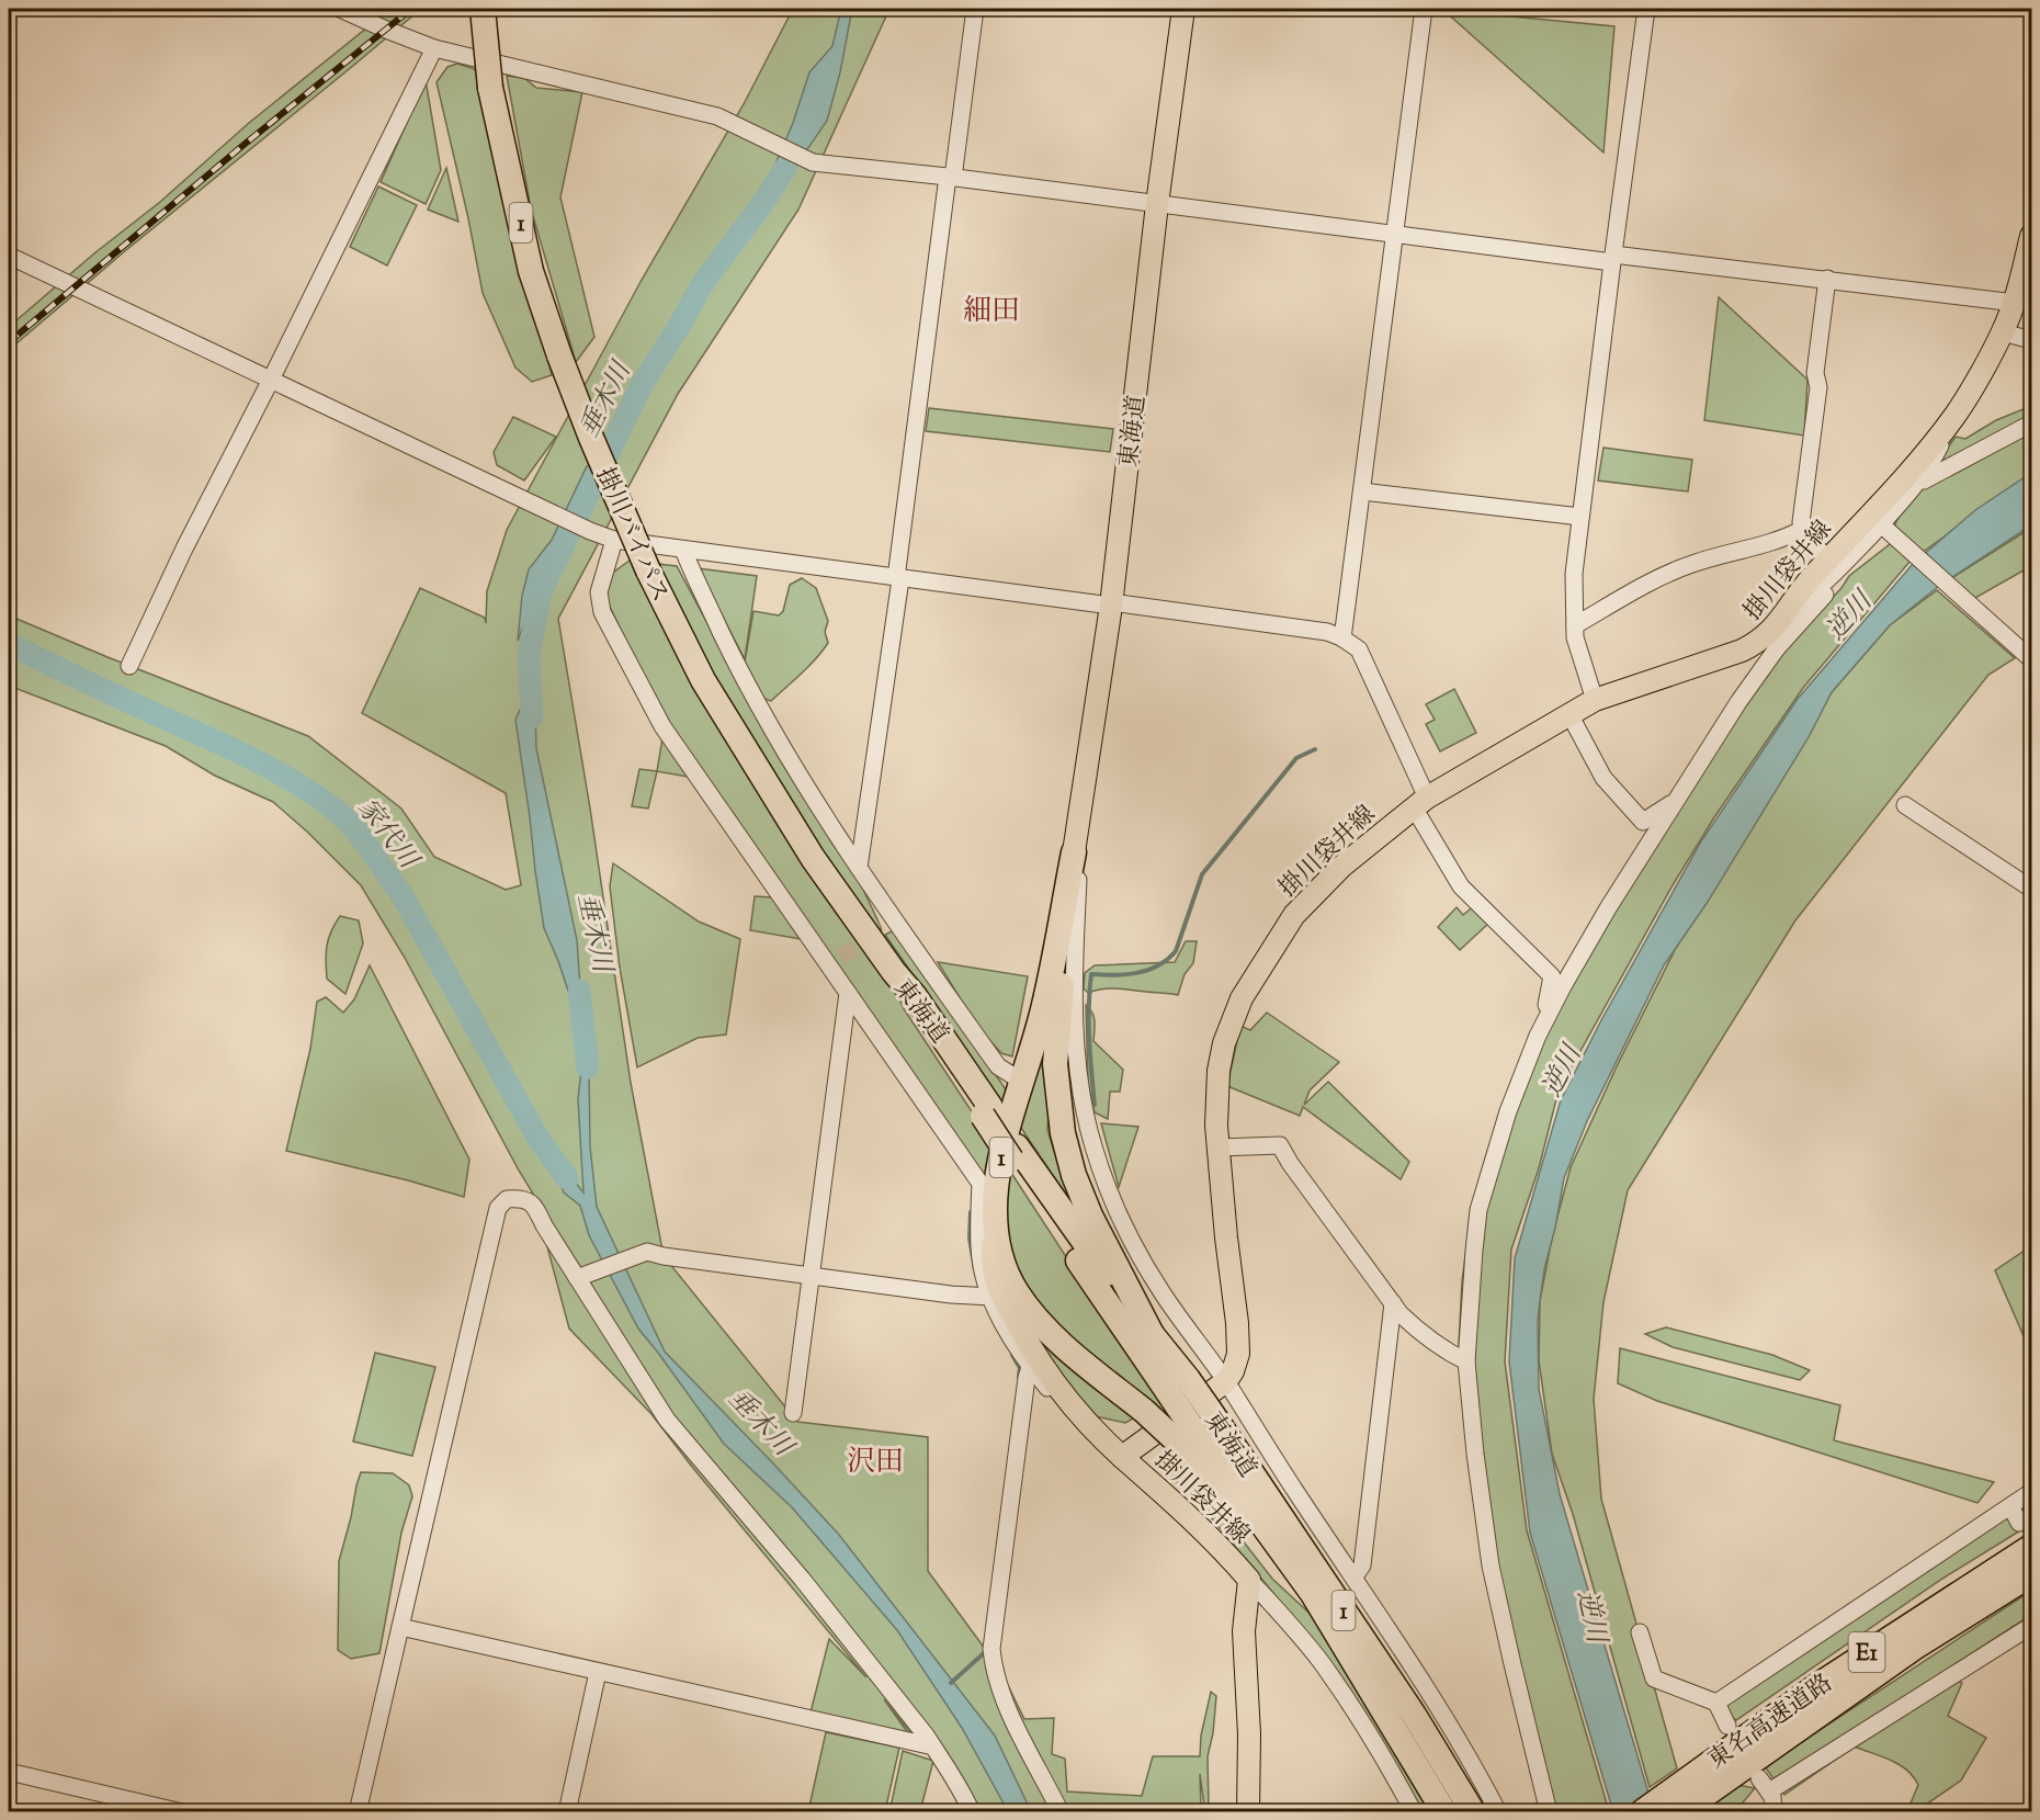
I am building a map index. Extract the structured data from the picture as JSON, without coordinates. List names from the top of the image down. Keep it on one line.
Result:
{"streets":{"highway":["1","東海道","掛川バイパス","E1","東名高速道路"],"main road":["掛川袋井線"]},"crossings":[["1","東海道"],["東海道","掛川バイパス"]],"districts":["細田","沢田"],"water":["垂木川","逆川","家代川"]}
